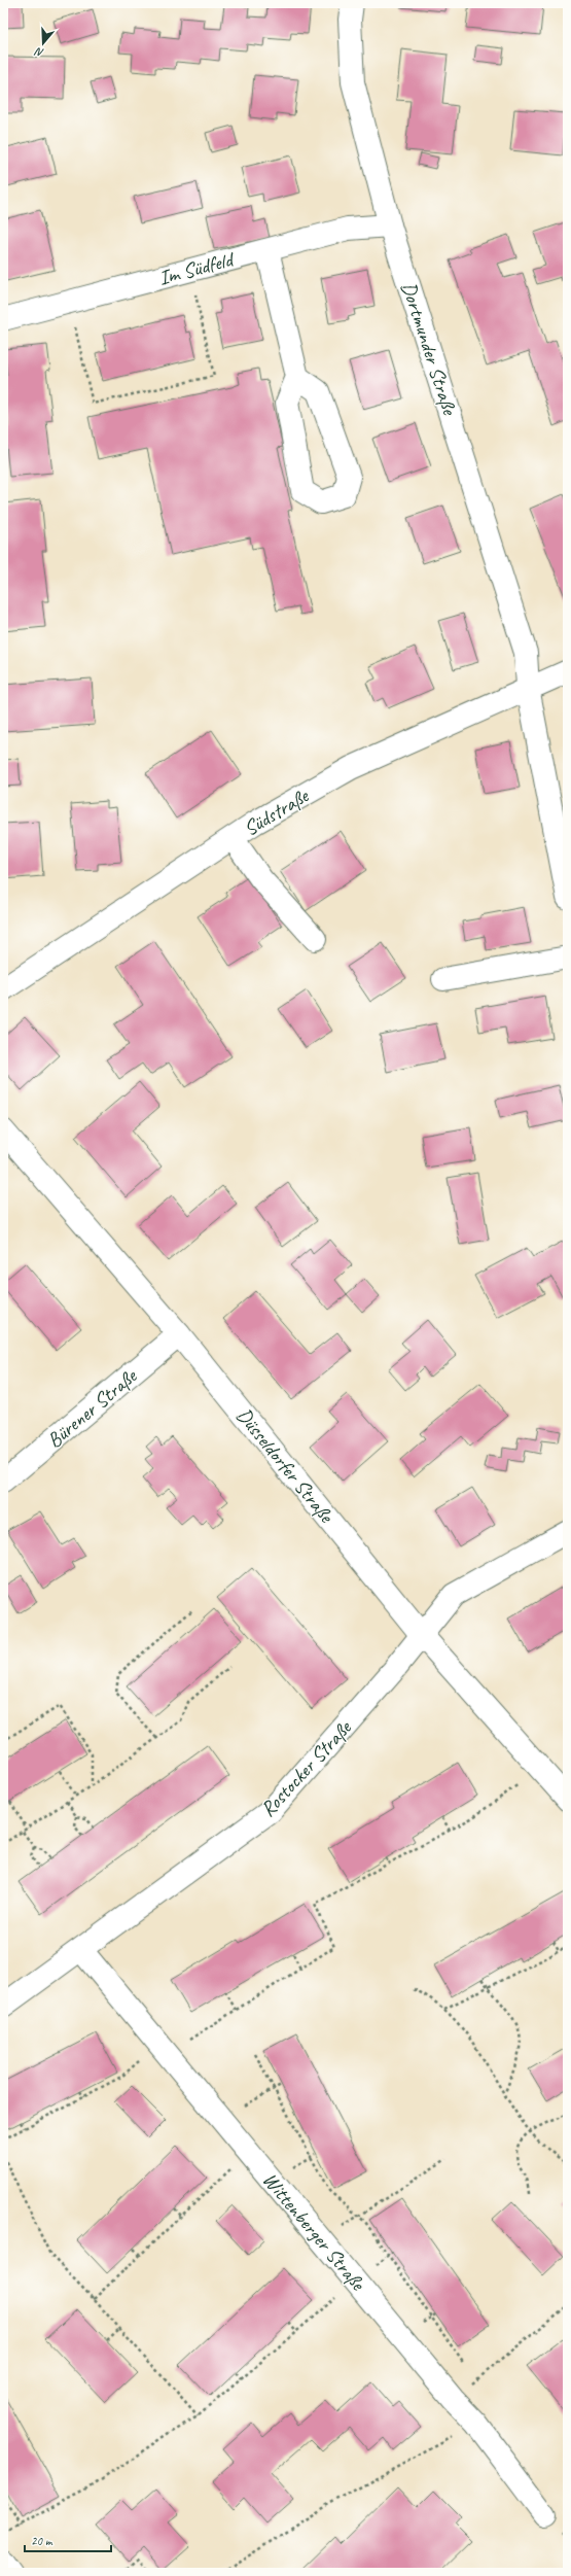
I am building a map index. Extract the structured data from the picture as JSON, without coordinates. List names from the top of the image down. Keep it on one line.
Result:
{"streets":{"street":["Im Südfeld","Dortmunder Straße","Südstraße","Bürener Straße","Düsseldorfer Straße","Rostocker Straße","Wittenberger Straße"]},"crossings":[["Im Südfeld","Dortmunder Straße"],["Dortmunder Straße","Südstraße"],["Bürener Straße","Düsseldorfer Straße"],["Düsseldorfer Straße","Rostocker Straße"],["Rostocker Straße","Wittenberger Straße"]],"scale_bar":"20 m","north":"bottom"}
